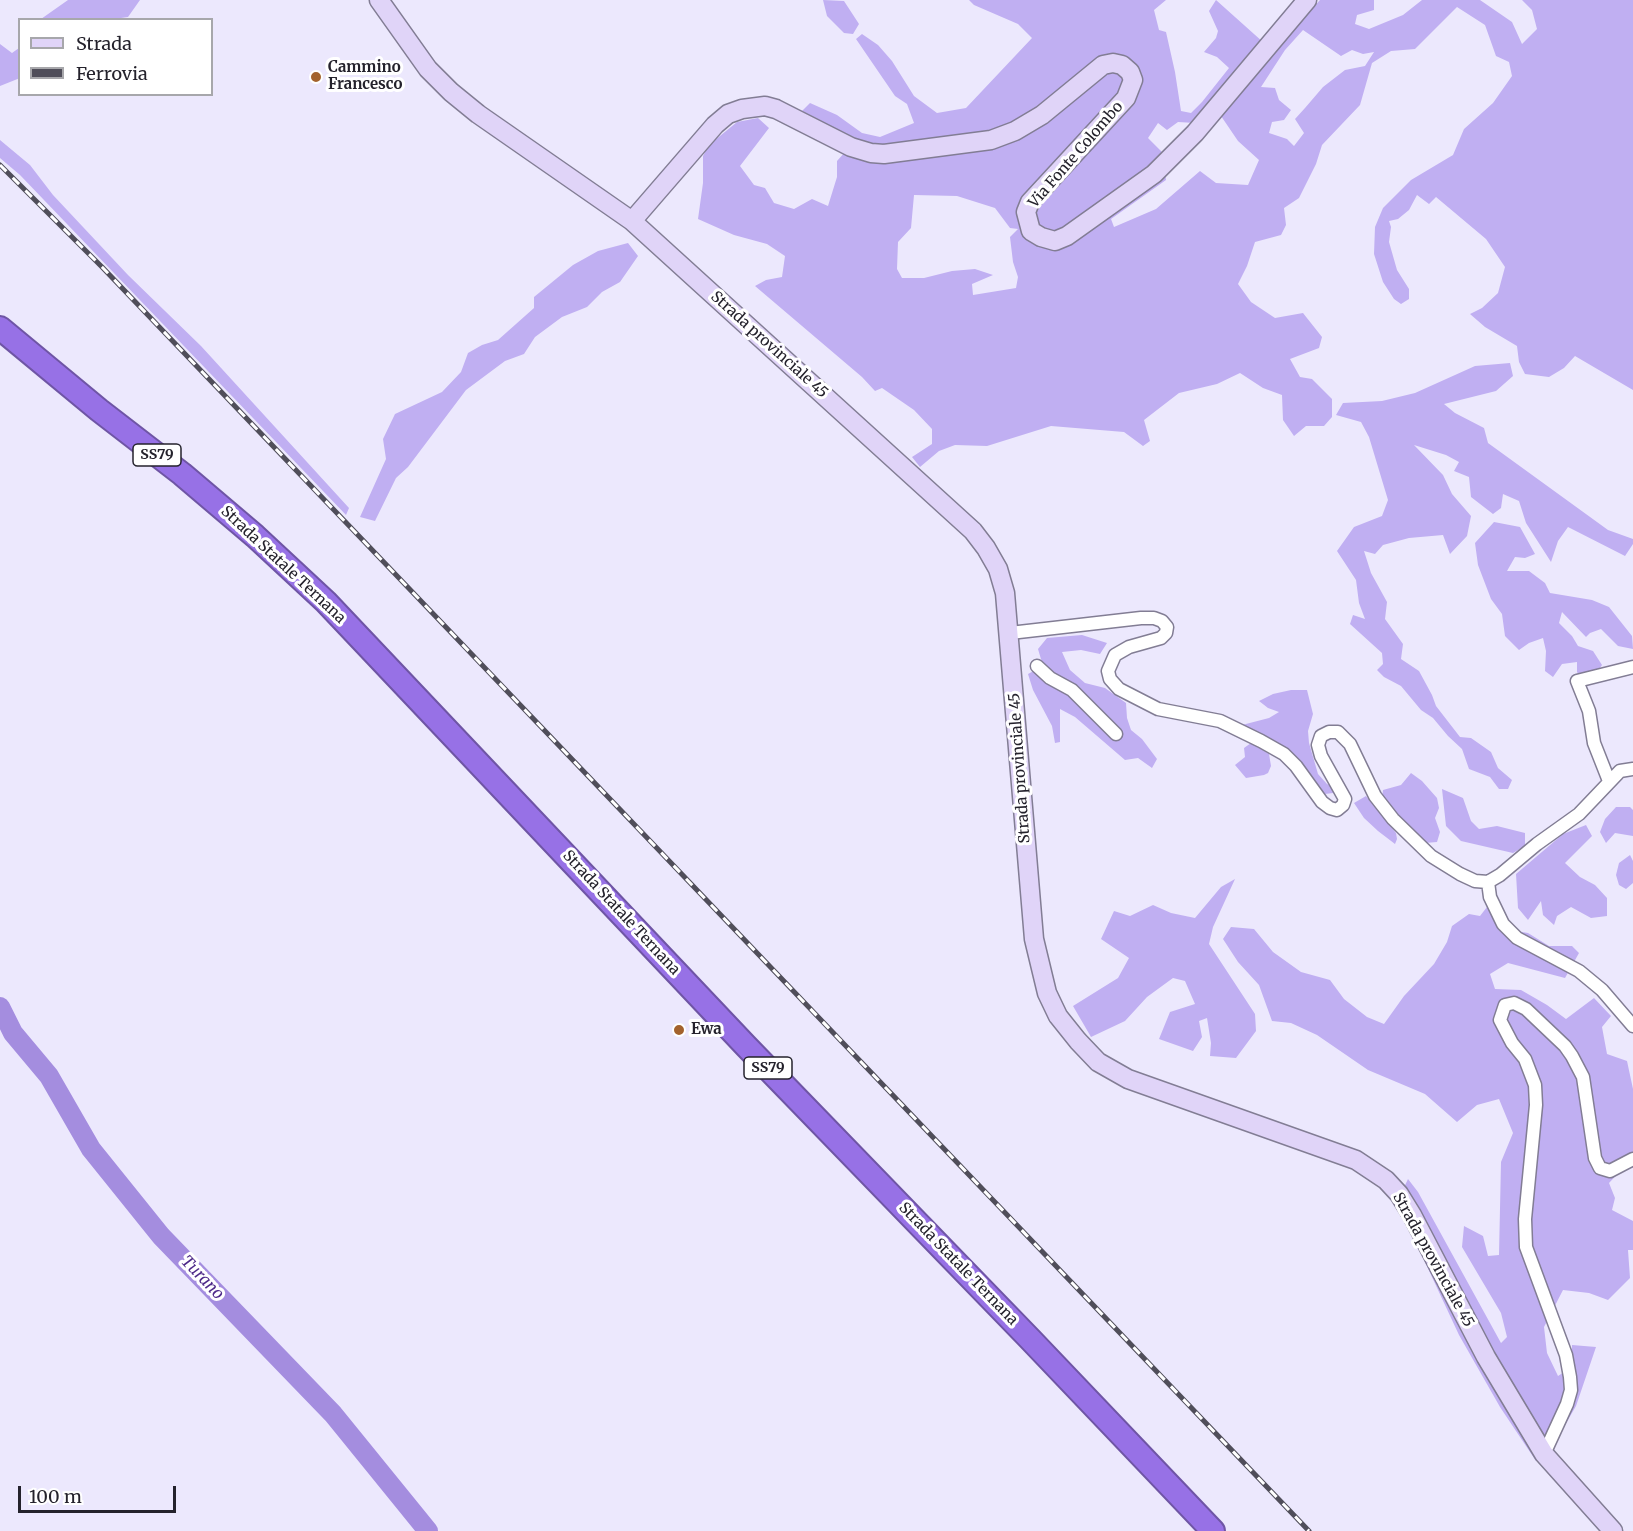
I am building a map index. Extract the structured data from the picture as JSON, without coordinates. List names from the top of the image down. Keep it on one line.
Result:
{"streets":{"highway":["SS79","Strada Statale Ternana"],"main road":["Via Fonte Colombo","Strada provinciale 45"]},"crossings":[["Via Fonte Colombo","Strada provinciale 45"]],"water":["Turano"],"places":["Cammino Francesco","Ewa"],"legend":["Strada","Ferrovia"],"scale_bar":"100 m"}
